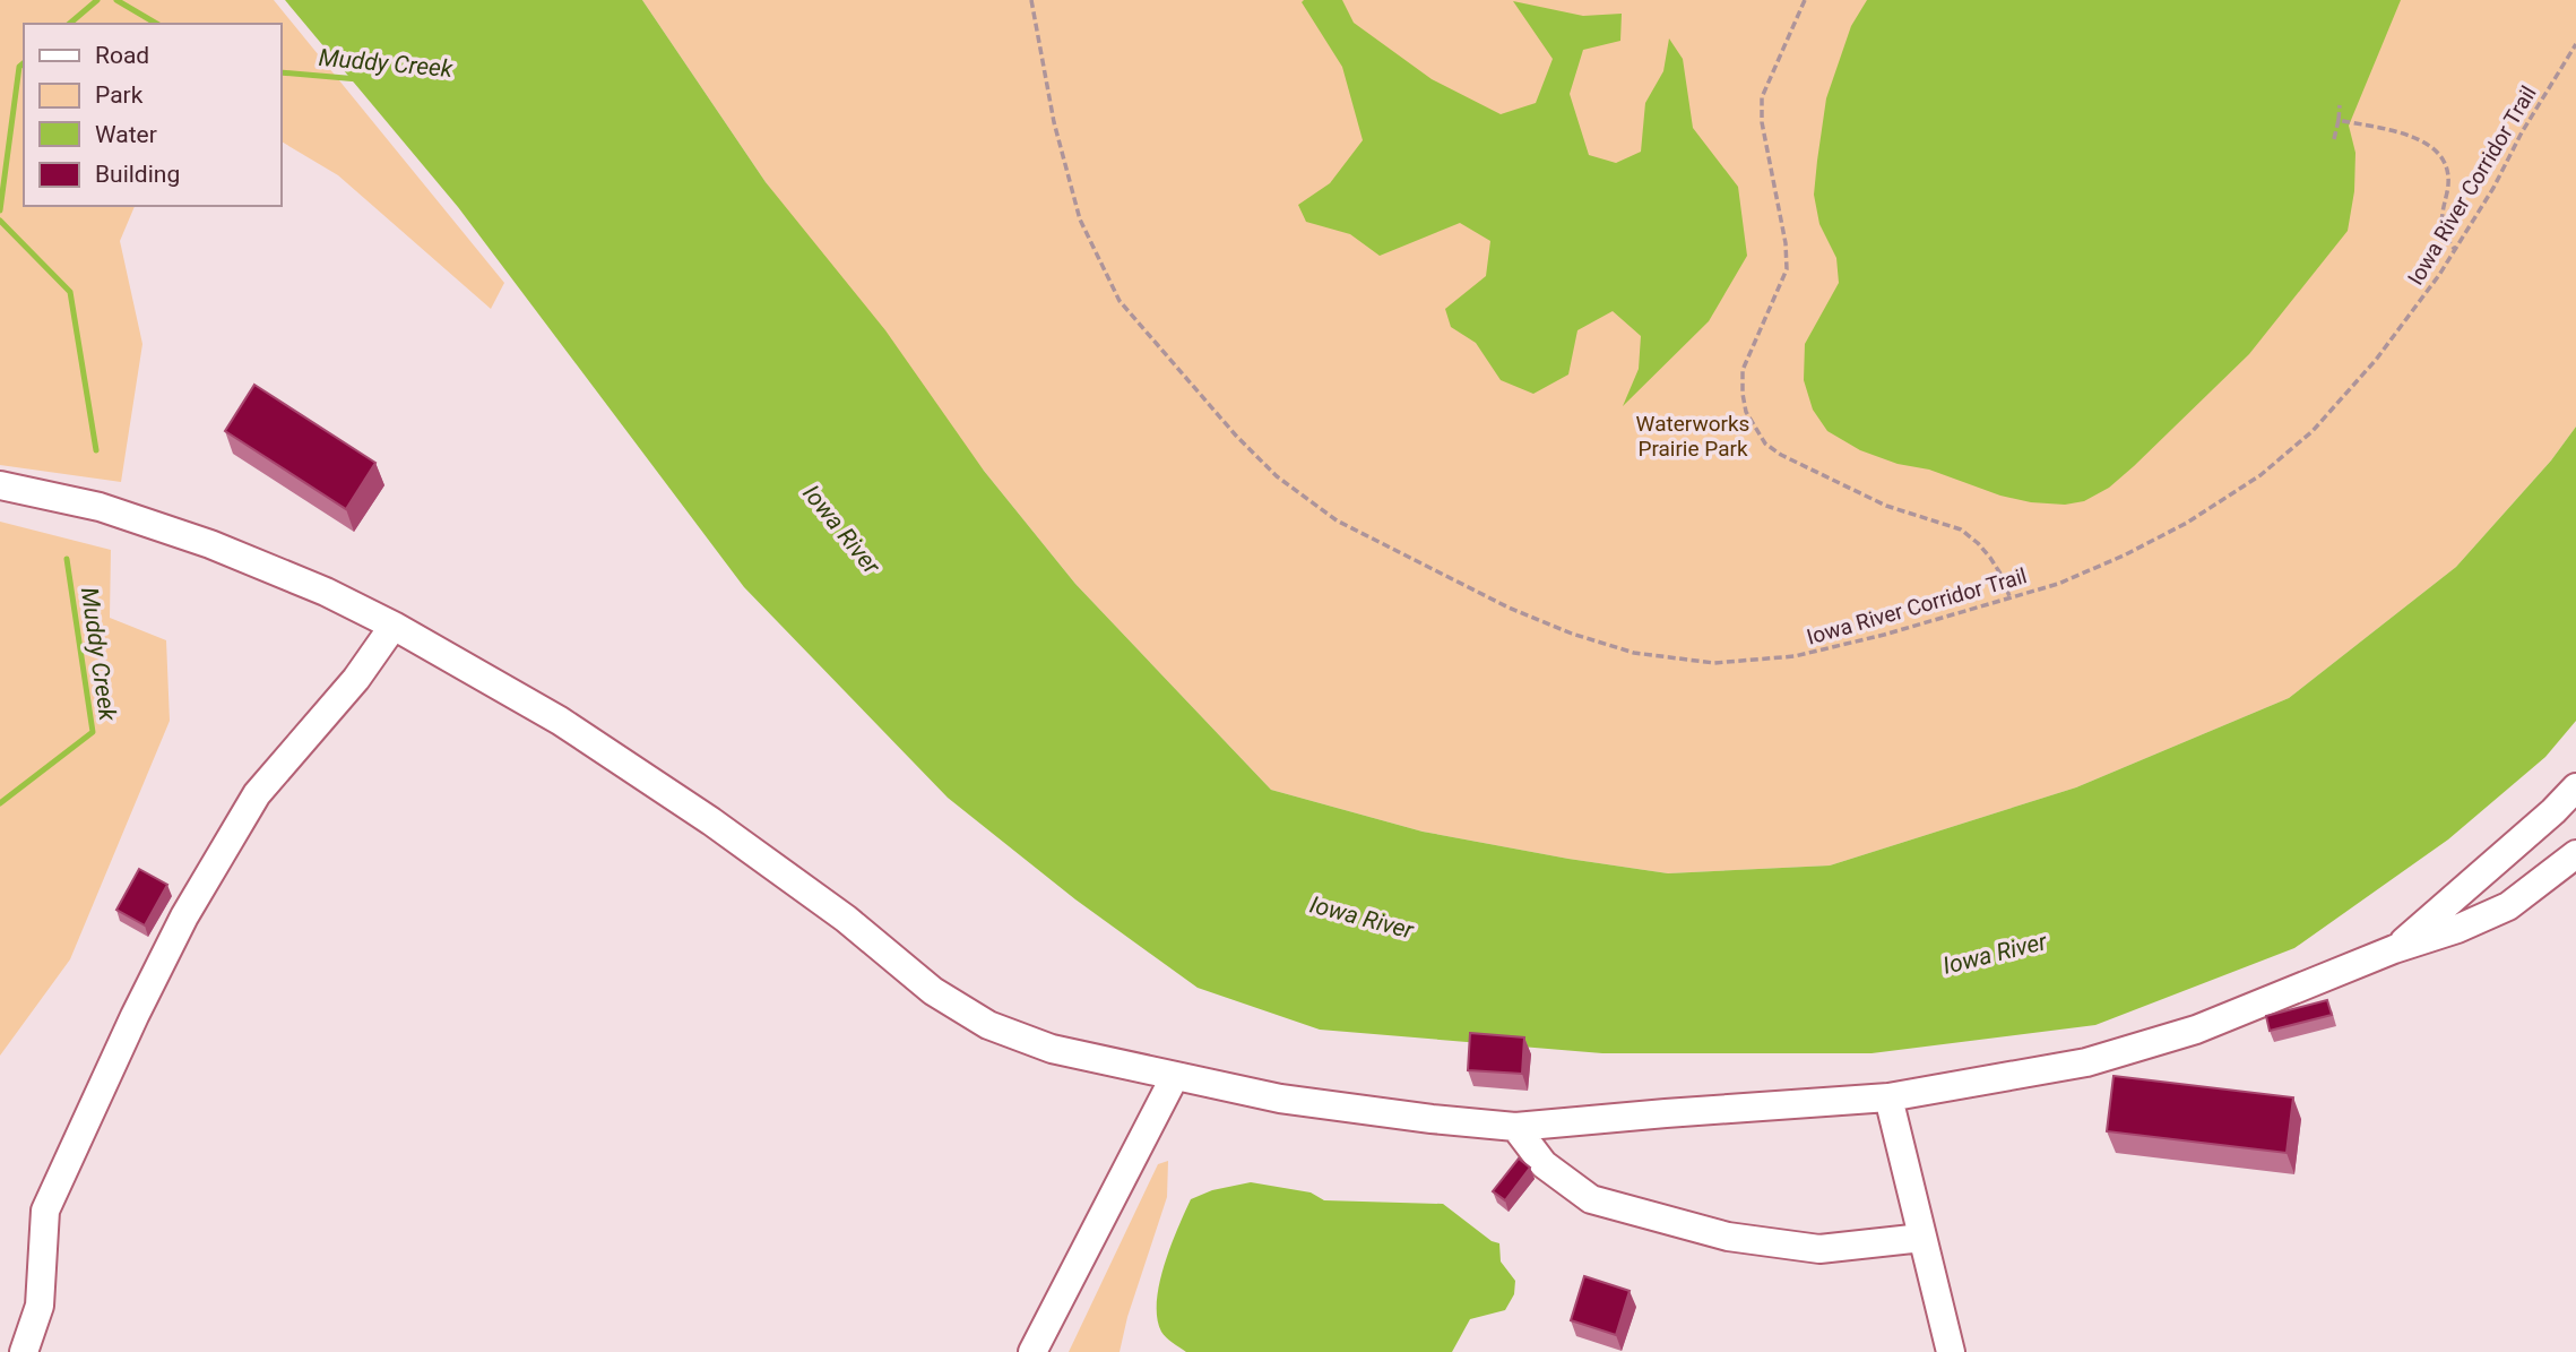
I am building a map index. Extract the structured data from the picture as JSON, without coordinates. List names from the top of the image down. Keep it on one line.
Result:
{"streets":{"path":["Iowa River Corridor Trail"]},"water":["Muddy Creek","Iowa River"],"parks":["Waterworks Prairie Park"],"legend":["Road","Park","Water","Building"]}
